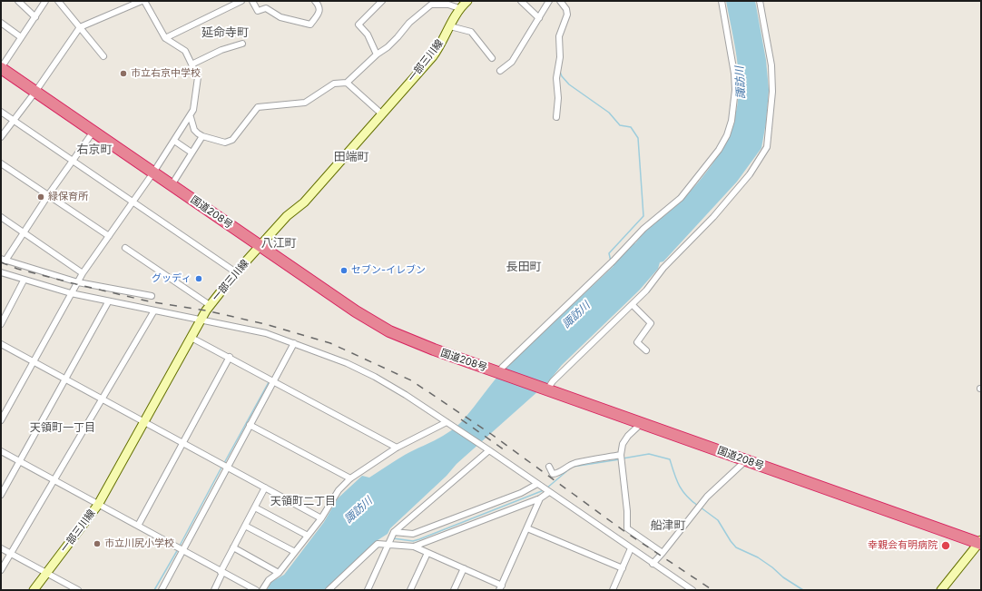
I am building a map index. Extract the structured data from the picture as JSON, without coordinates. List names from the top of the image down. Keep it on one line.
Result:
{"streets":{"highway":["国道208号"],"main road":["一部三川線"]},"crossings":[["一部三川線","国道208号"]],"districts":["延命寺町","右京町","田端町","八江町","長田町","天領町一丁目","天領町二丁目","船津町"],"water":["諏訪川"],"places":["市立右京中学校","緑保育所","セブン-イレブン","グッディ","市立川尻小学校","幸親会有明病院"]}
